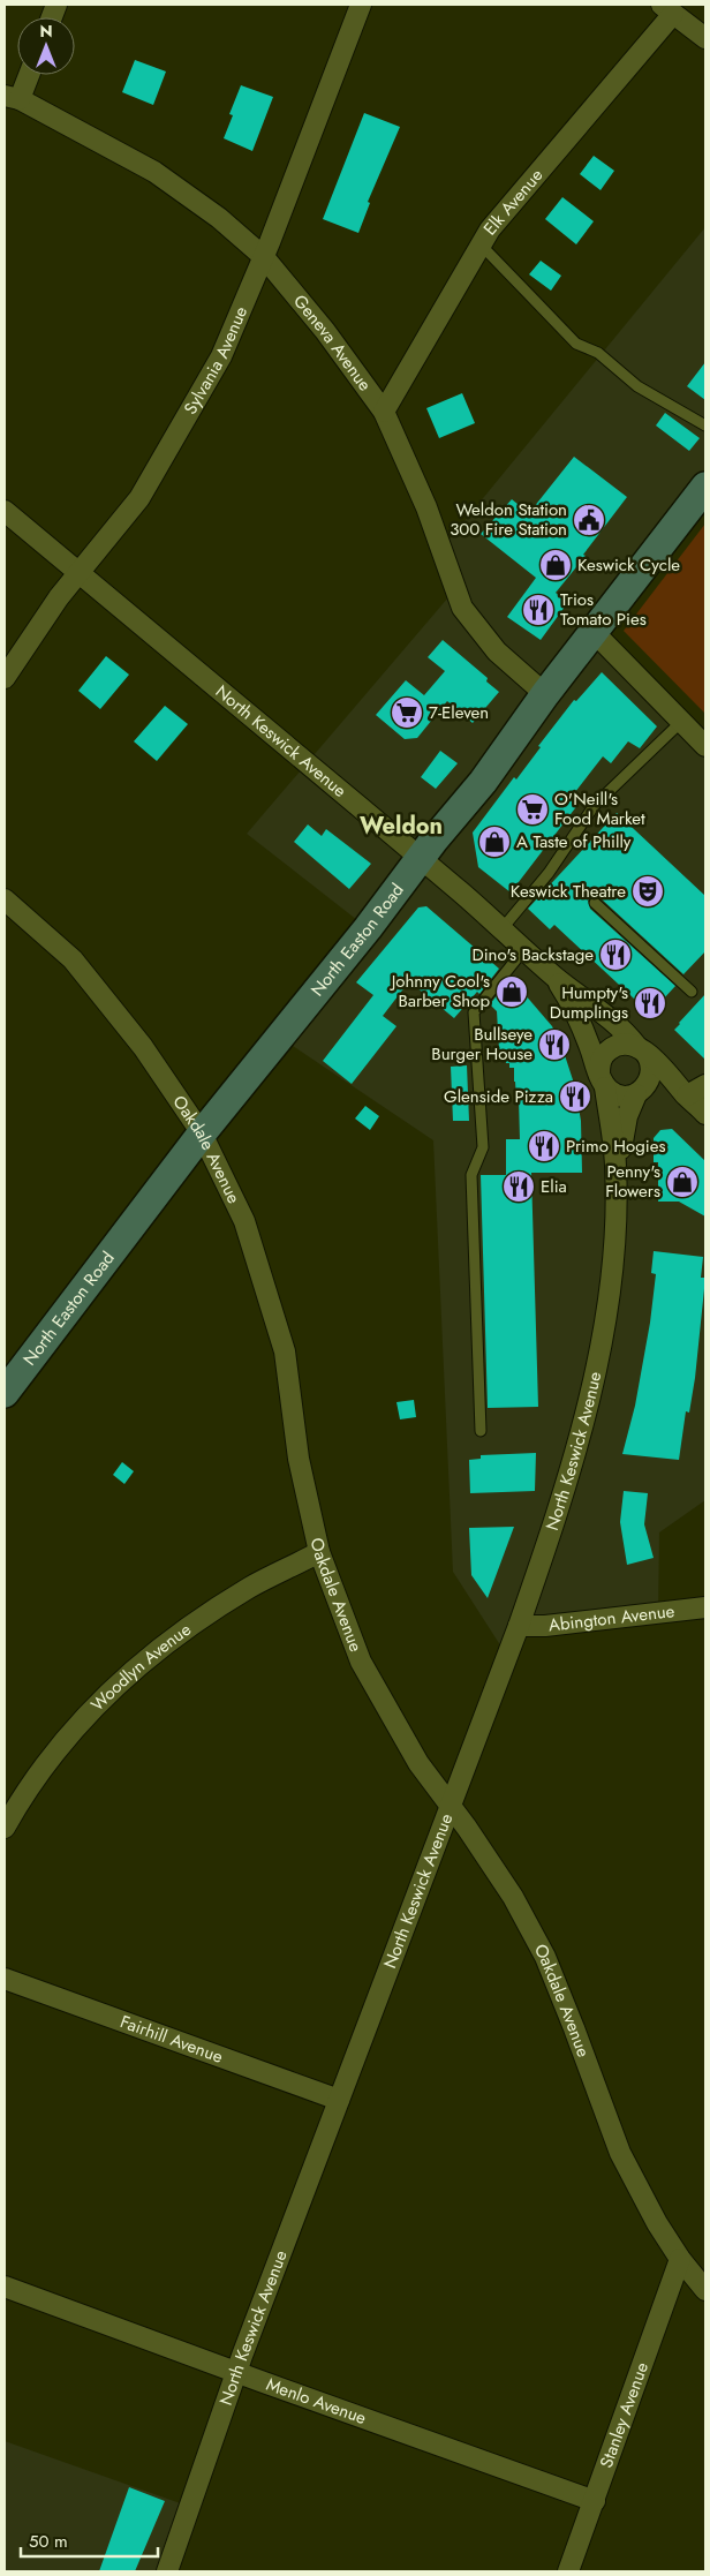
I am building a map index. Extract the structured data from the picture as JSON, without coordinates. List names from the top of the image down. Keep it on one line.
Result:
{"streets":{"main road":["North Easton Road"],"street":["Elk Avenue","Geneva Avenue","Sylvania Avenue","North Keswick Avenue","Oakdale Avenue","Abington Avenue","Woodlyn Avenue","Fairhill Avenue","Menlo Avenue","Stanley Avenue"]},"crossings":[["Elk Avenue","Geneva Avenue"],["Geneva Avenue","Sylvania Avenue"],["Geneva Avenue","North Easton Road"],["Sylvania Avenue","North Keswick Avenue"],["North Keswick Avenue","North Easton Road"],["North Keswick Avenue","Oakdale Avenue"],["North Keswick Avenue","Abington Avenue"],["North Keswick Avenue","Fairhill Avenue"],["North Keswick Avenue","Menlo Avenue"],["North Easton Road","Oakdale Avenue"],["Oakdale Avenue","Woodlyn Avenue"],["Oakdale Avenue","Stanley Avenue"],["Menlo Avenue","Stanley Avenue"]],"districts":["Weldon"],"places":{"public building":["Weldon Station 300 Fire Station"],"shop":["Keswick Cycle","A Taste of Philly","Johnny Cool's Barber Shop","Penny's Flowers"],"restaurant":["Trios Tomato Pies","Dino's Backstage","Humpty's Dumplings","Bullseye Burger House","Glenside Pizza","Primo Hogies","Elia"],"supermarket":["7-Eleven","O'Neill's Food Market"],"theatre":["Keswick Theatre"]},"scale_bar":"50 m","north":"top"}
